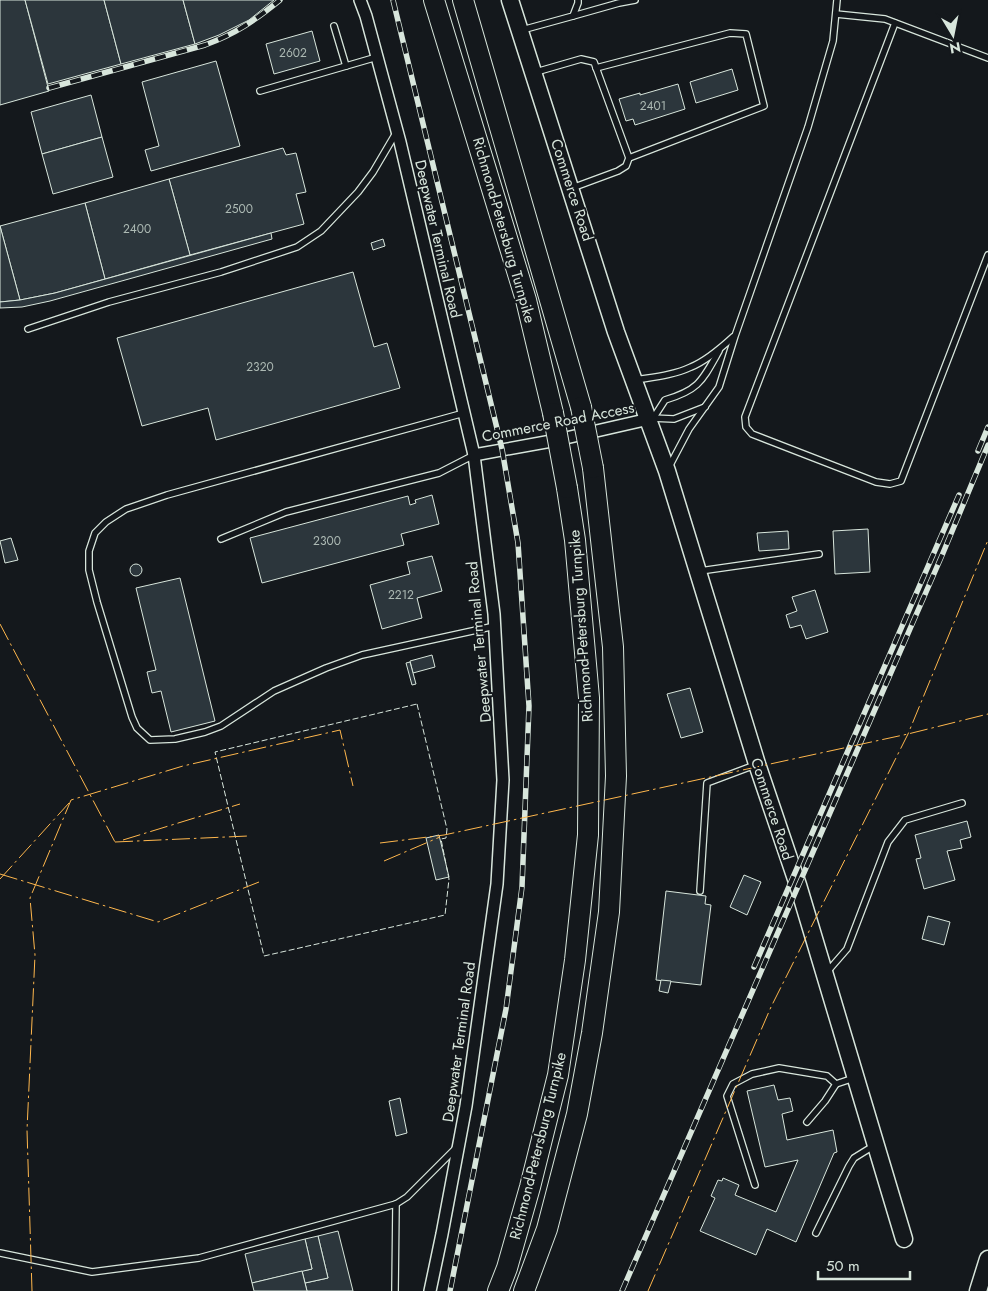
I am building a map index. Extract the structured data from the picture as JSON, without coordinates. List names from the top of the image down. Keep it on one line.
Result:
{"streets":{"highway":["Richmond-Petersburg Turnpike"],"main road":["Commerce Road"],"street":["Deepwater Terminal Road","Commerce Road Access"]},"crossings":[["Commerce Road","Commerce Road Access"],["Deepwater Terminal Road","Commerce Road Access"]],"house_numbers":["2602","2401","2500","2400","2320","2300","2212"],"scale_bar":"50 m","north":"bottom"}
